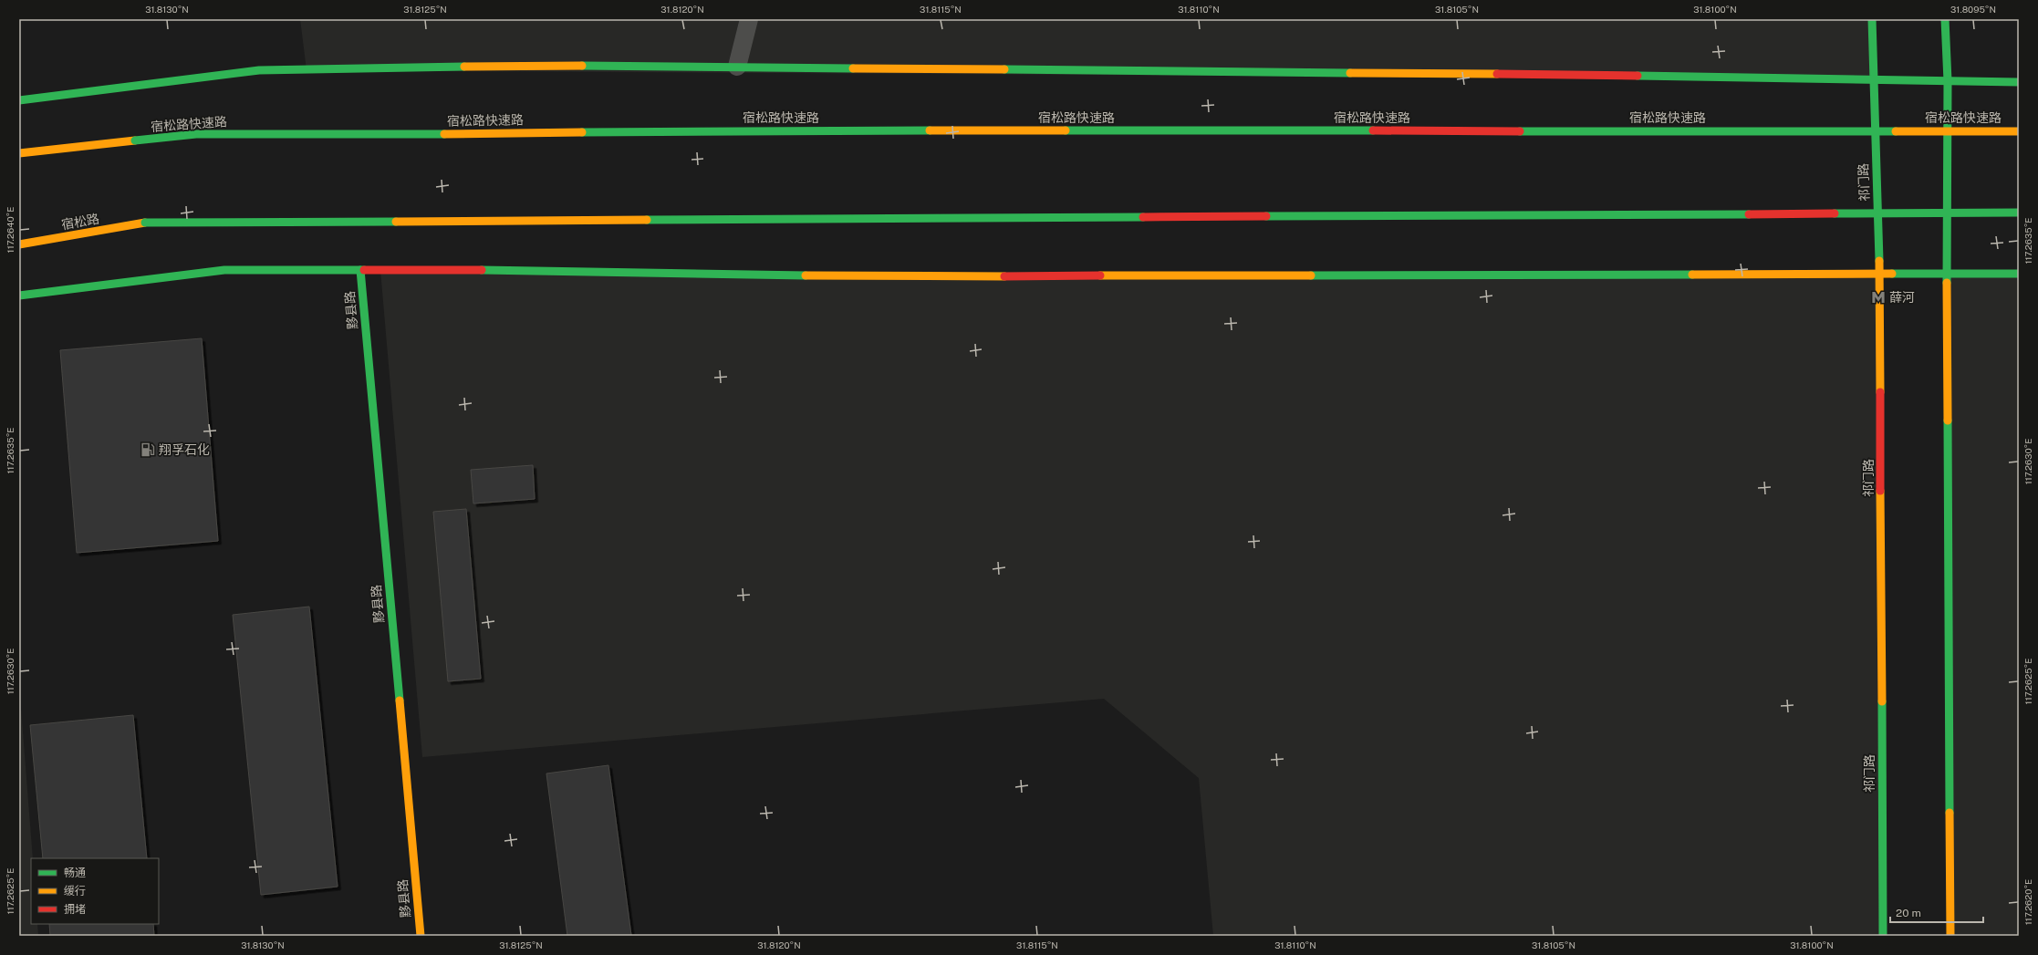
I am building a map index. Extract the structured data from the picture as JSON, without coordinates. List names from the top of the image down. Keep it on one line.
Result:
{"streets":{"main road":["宿松路快速路","祁门路","宿松路","黟县路"]},"places":{"metro station":["薛河"],"fuel station":["翔孚石化"]},"legend":["畅通","缓行","拥堵"],"scale_bar":"20 m","coordinates":["31.8130°N","31.8125°N","31.8120°N","31.8115°N","31.8110°N","31.8105°N","31.8100°N","31.8095°N","117.2640°E","117.2635°E","117.2630°E","117.2625°E","117.2620°E"]}
